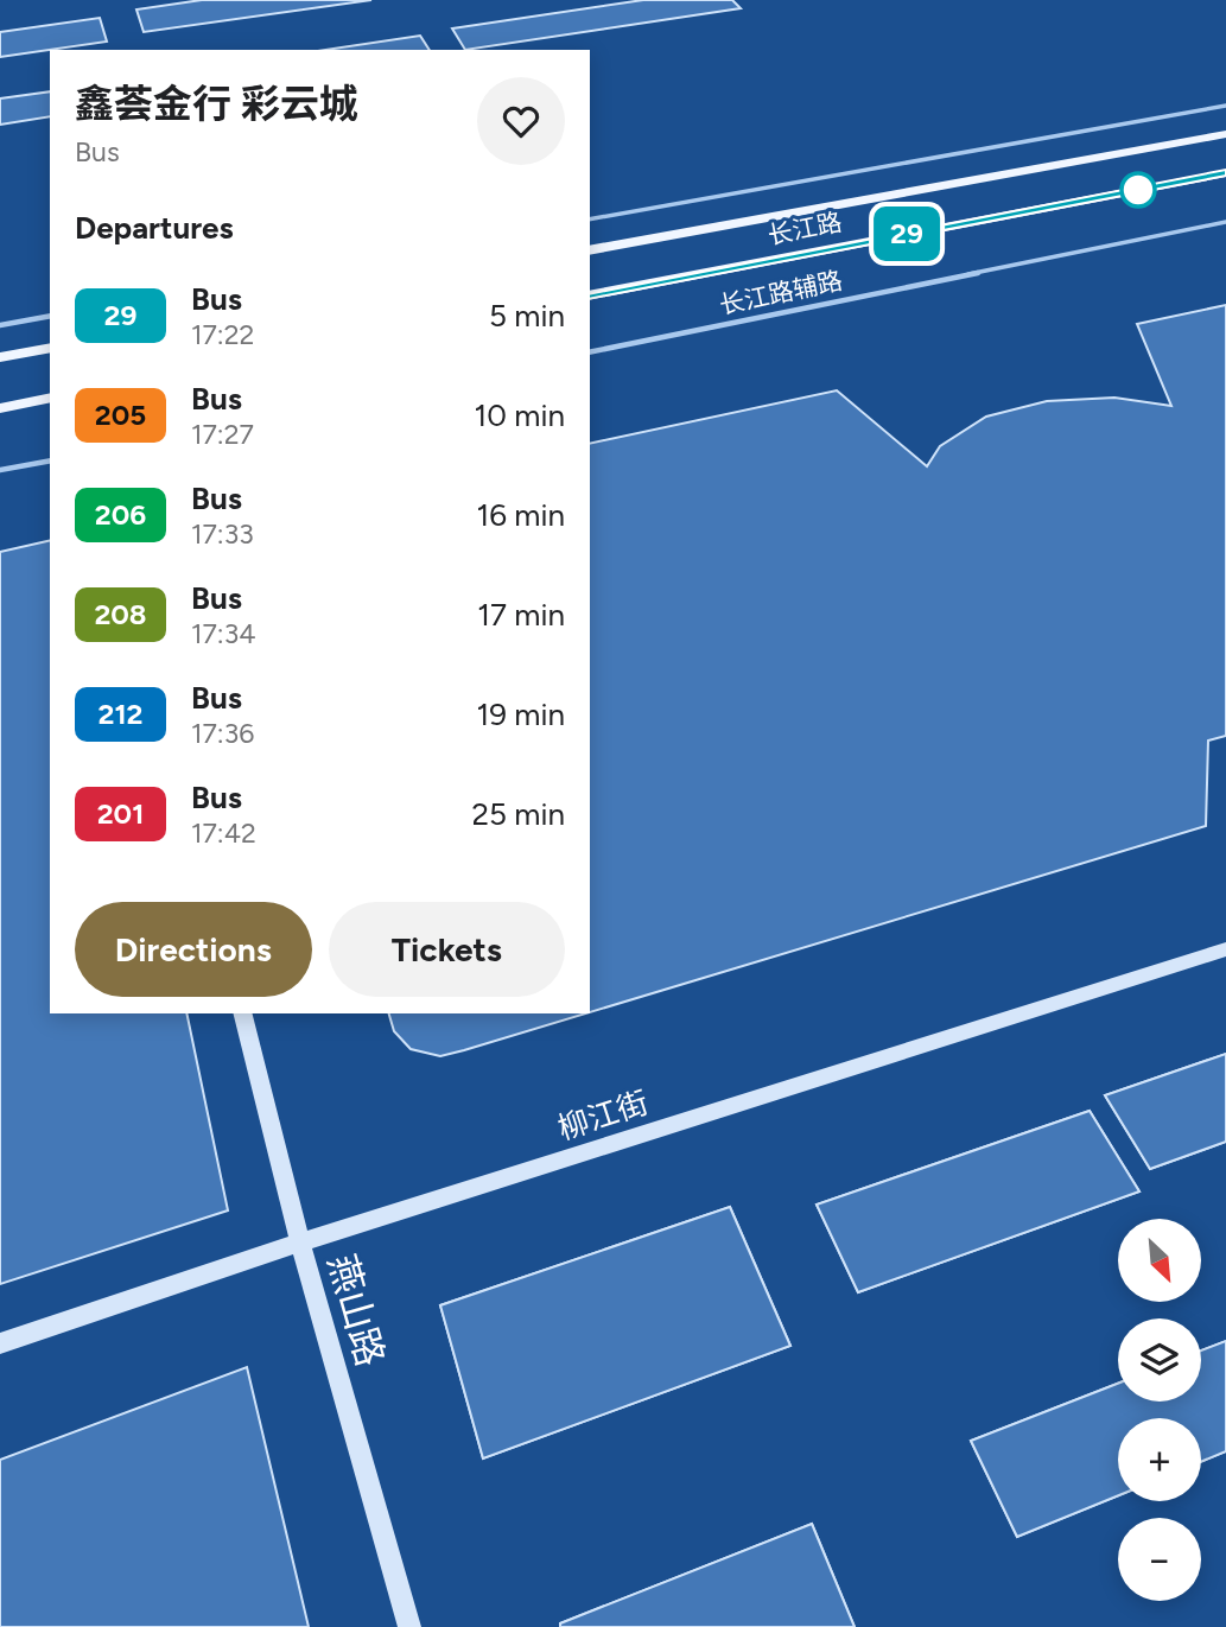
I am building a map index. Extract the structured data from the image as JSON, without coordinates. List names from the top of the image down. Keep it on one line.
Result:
{"streets":{"main road":["长江路"],"street":["柳江街","燕山路"],"lane":["长江路辅路"]},"crossings":[["柳江街","燕山路"]],"lines":["bus line 29"],"north":"bottom right","page":{"on_map":"29","heading":[["鑫荟金行 彩云城","Bus"],"Departures"],"list":[{"mark":"29","name":"Bus","note":"17:22","value":"5 min"},{"mark":"205","name":"Bus","note":"17:27","value":"10 min"},{"mark":"206","name":"Bus","note":"17:33","value":"16 min"},{"mark":"208","name":"Bus","note":"17:34","value":"17 min"},{"mark":"212","name":"Bus","note":"17:36","value":"19 min"},{"mark":"201","name":"Bus","note":"17:42","value":"25 min"}],"buttons":["Directions","Tickets"],"map_buttons":["+","−"]}}
